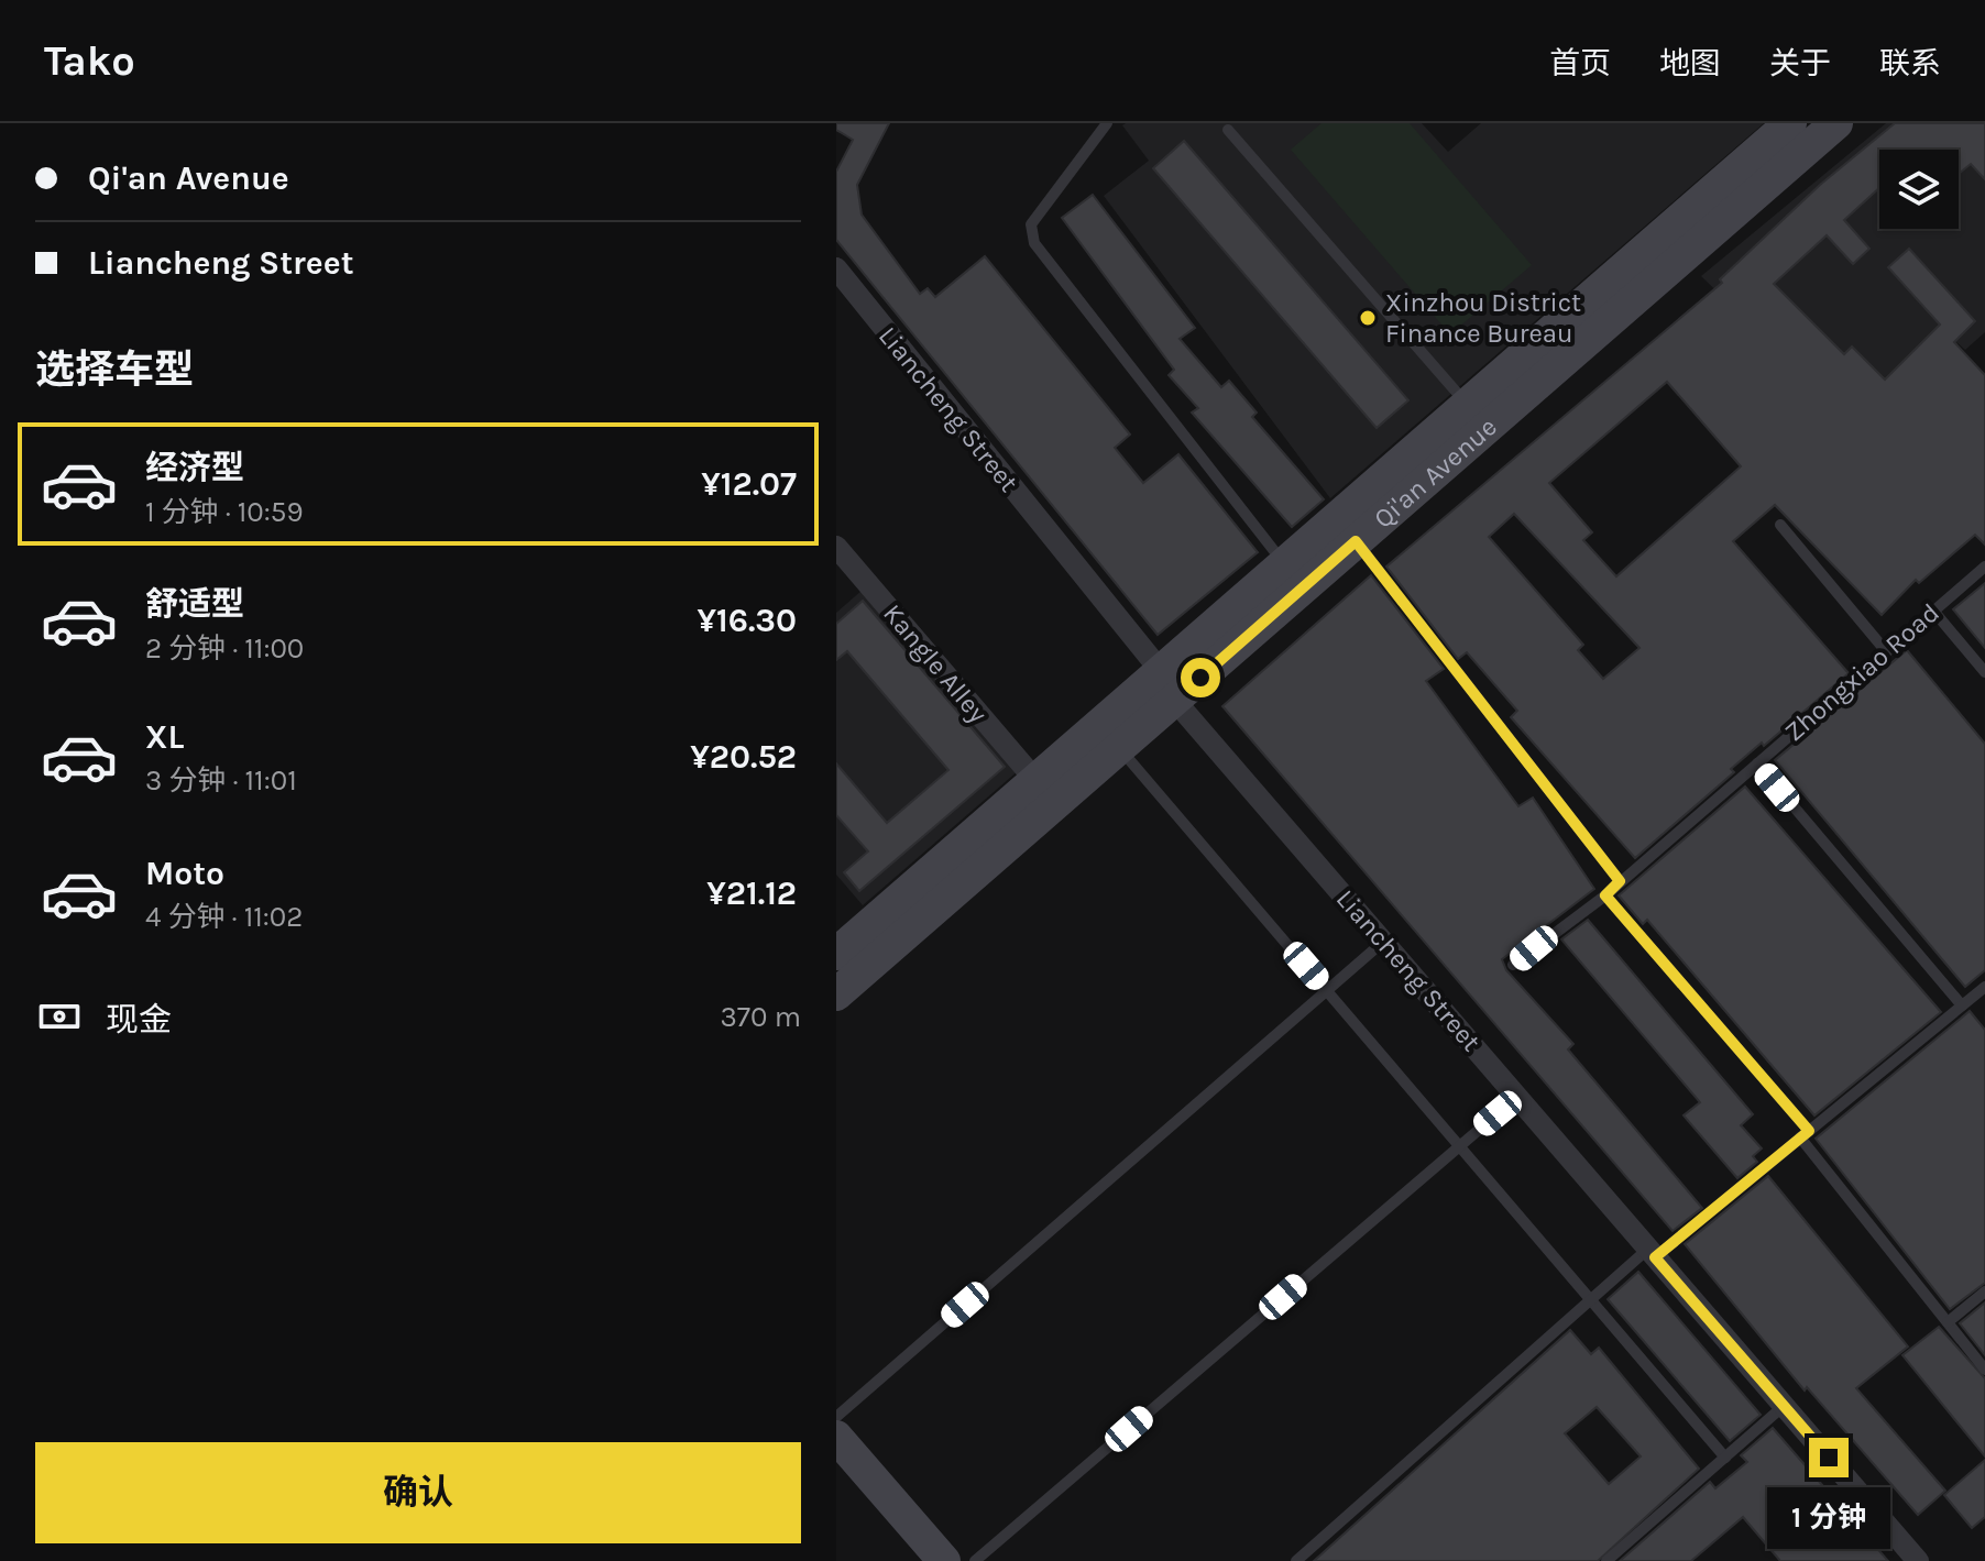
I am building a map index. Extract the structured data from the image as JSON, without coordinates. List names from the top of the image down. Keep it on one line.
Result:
{"streets":{"main road":["Qi'an Avenue"],"street":["Liancheng Street","Kangle Alley"],"lane":["Zhongxiao Road"]},"crossings":[["Liancheng Street","Qi'an Avenue"],["Qi'an Avenue","Kangle Alley"]],"places":["Xinzhou District Finance Bureau"],"page":{"header":"Tako","nav":["首页","地图","关于","联系"],"banner":["Qi'an Avenue","Liancheng Street"],"heading":"选择车型","list":[{"name":"经济型","note":"1 分钟 · 10:59","value":"¥12.07"},{"name":"舒适型","note":"2 分钟 · 11:00","value":"¥16.30"},{"name":"XL","note":"3 分钟 · 11:01","value":"¥20.52"},{"name":"Moto","note":"4 分钟 · 11:02","value":"¥21.12"}],"pay":["现金","370 m"],"buttons":"确认","bubble":"1 分钟"}}
